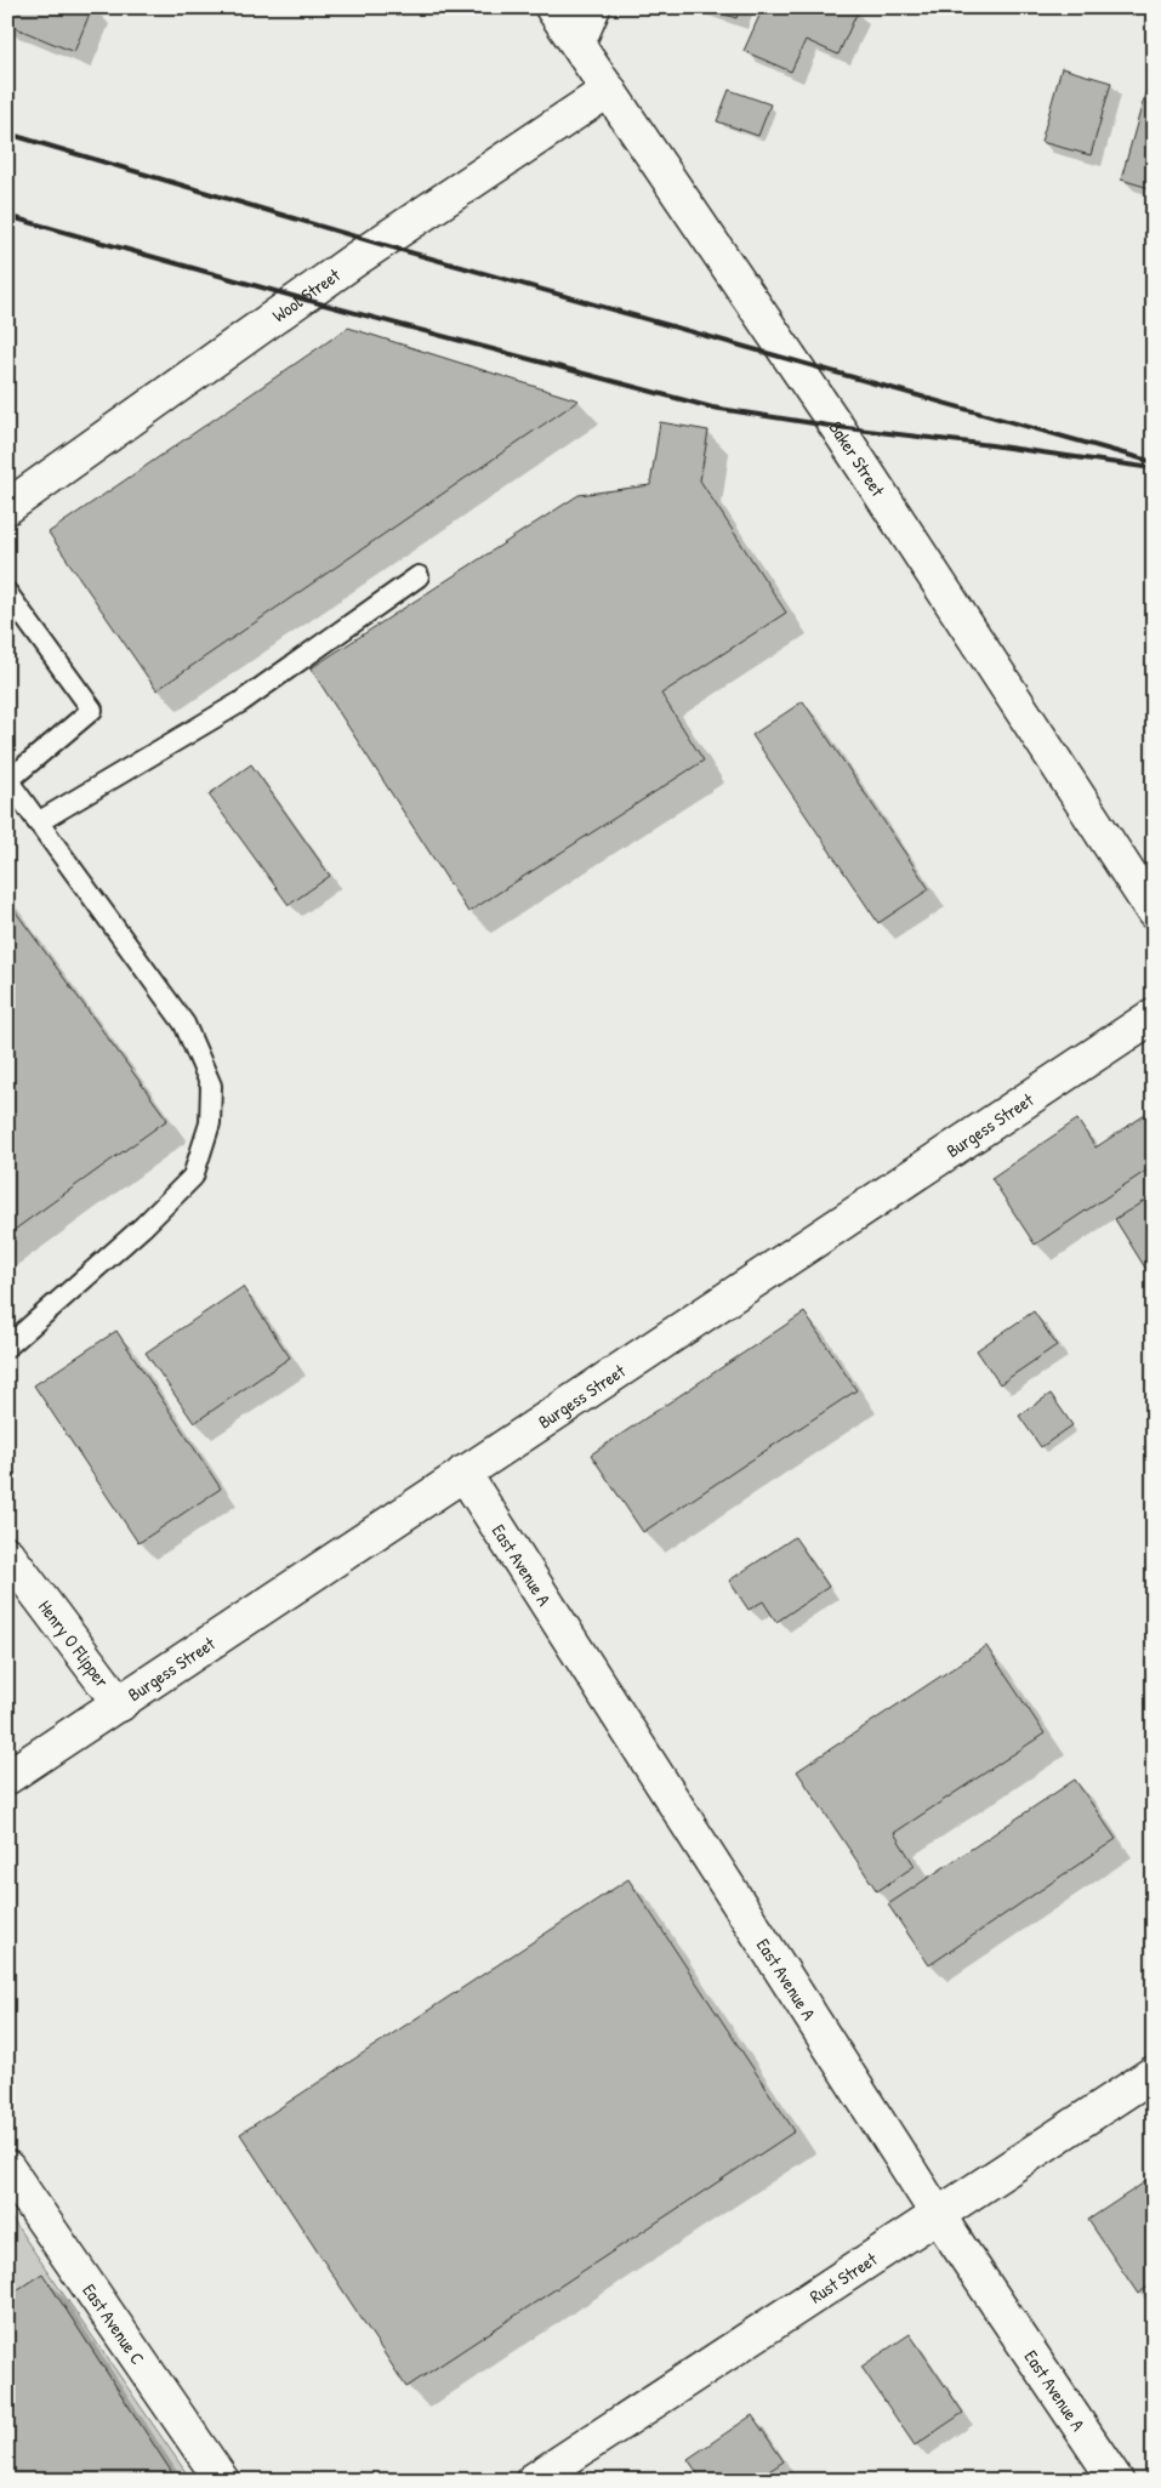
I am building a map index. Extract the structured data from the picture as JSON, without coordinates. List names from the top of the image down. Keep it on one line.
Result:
{"streets":{"street":["Wool Street","Baker Street","Burgess Street","East Avenue A","Henry O Flipper","Rust Street","East Avenue C"]},"crossings":[["Wool Street","Baker Street"],["Burgess Street","East Avenue A"],["Burgess Street","Henry O Flipper"],["East Avenue A","Rust Street"]]}
